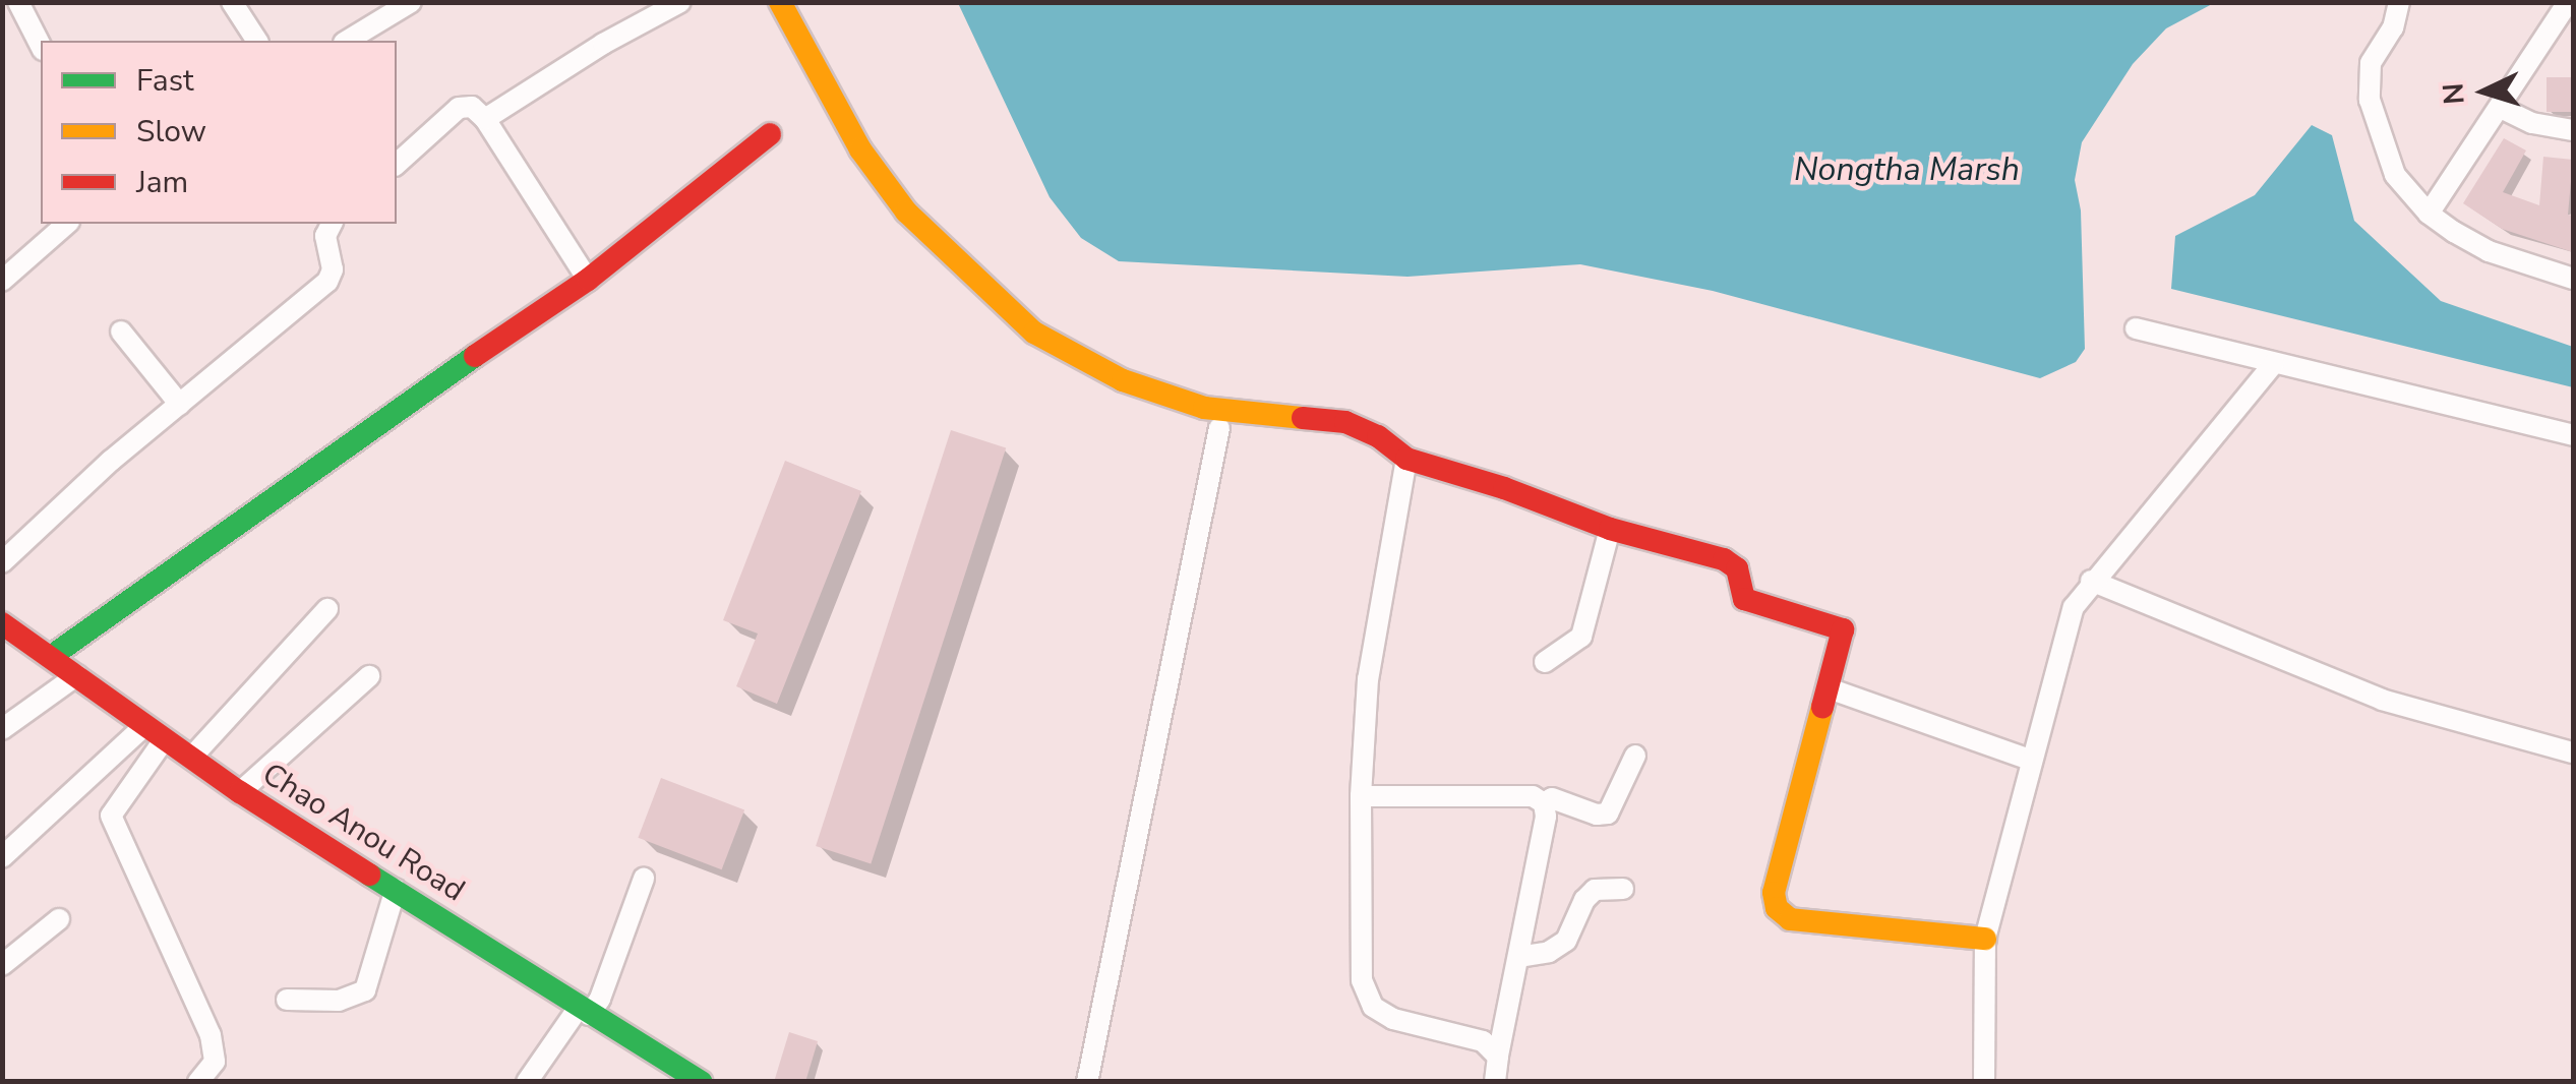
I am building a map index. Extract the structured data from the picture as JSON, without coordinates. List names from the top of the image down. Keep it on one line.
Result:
{"streets":{"street":["Chao Anou Road"]},"water":["Nongtha Marsh"],"legend":["Fast","Slow","Jam"],"north":"left"}
